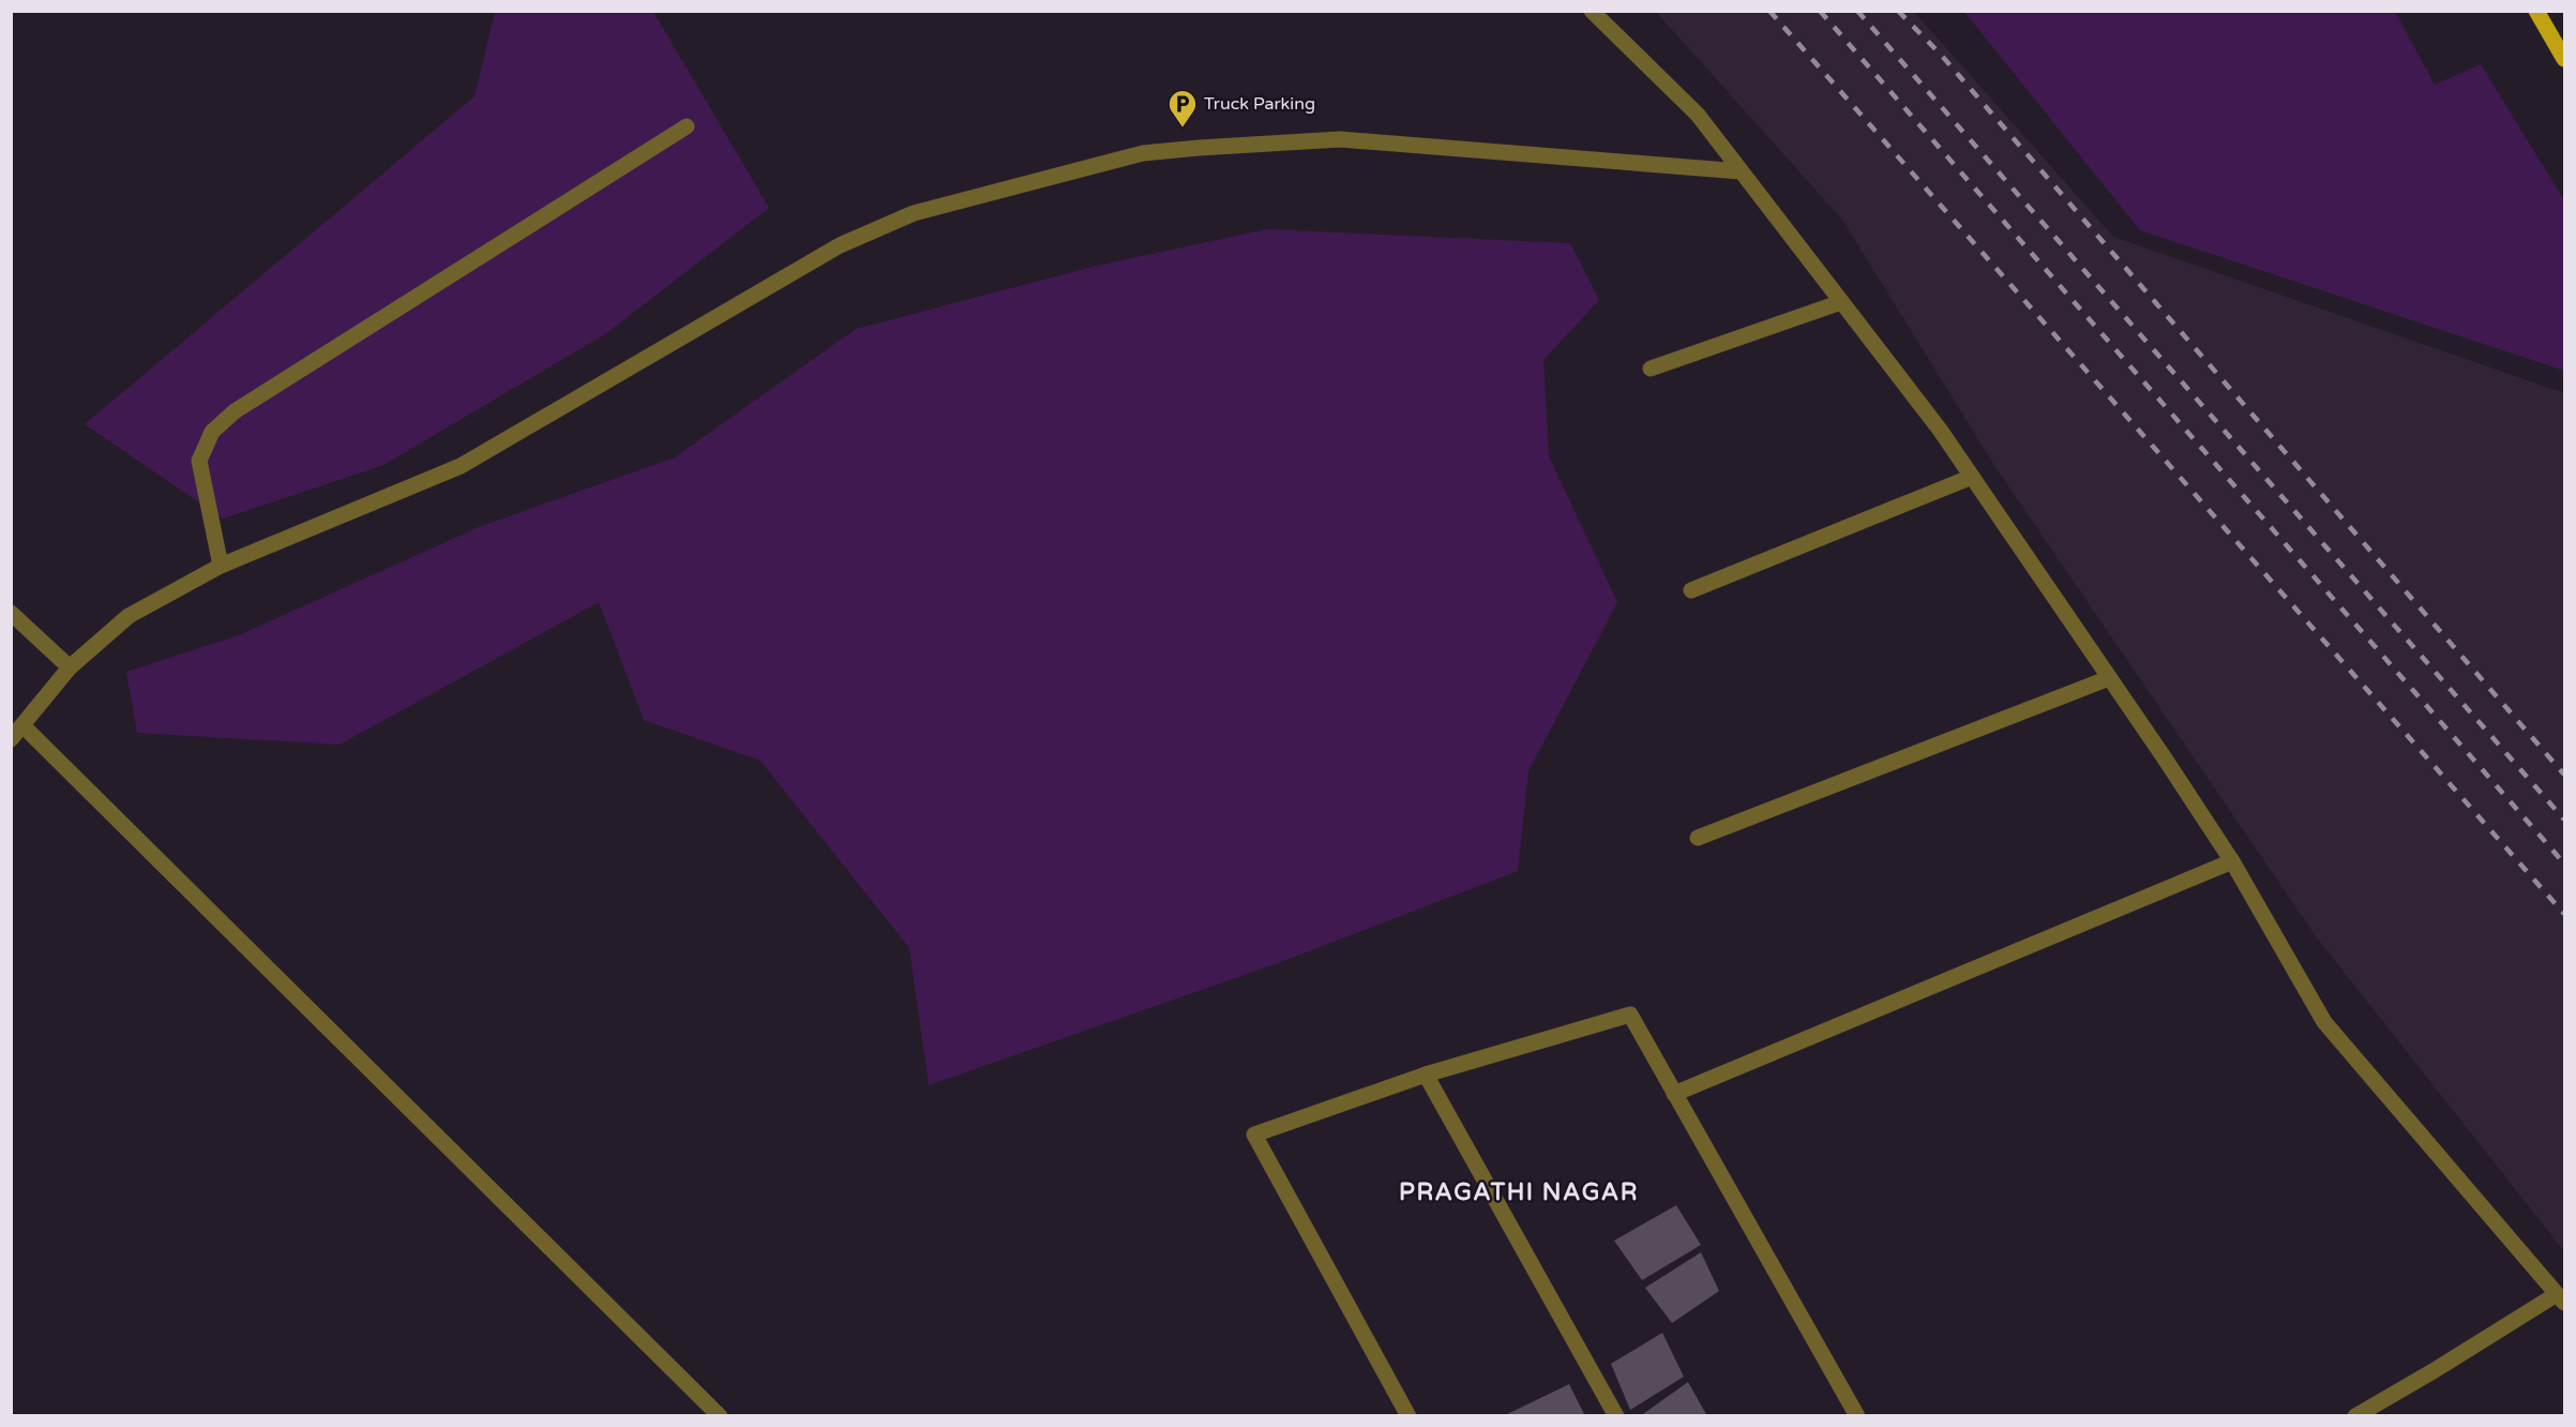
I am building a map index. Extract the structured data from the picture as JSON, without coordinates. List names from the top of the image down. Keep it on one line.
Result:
{"districts":["PRAGATHI NAGAR"],"places":{"parking":["Truck Parking"]}}
